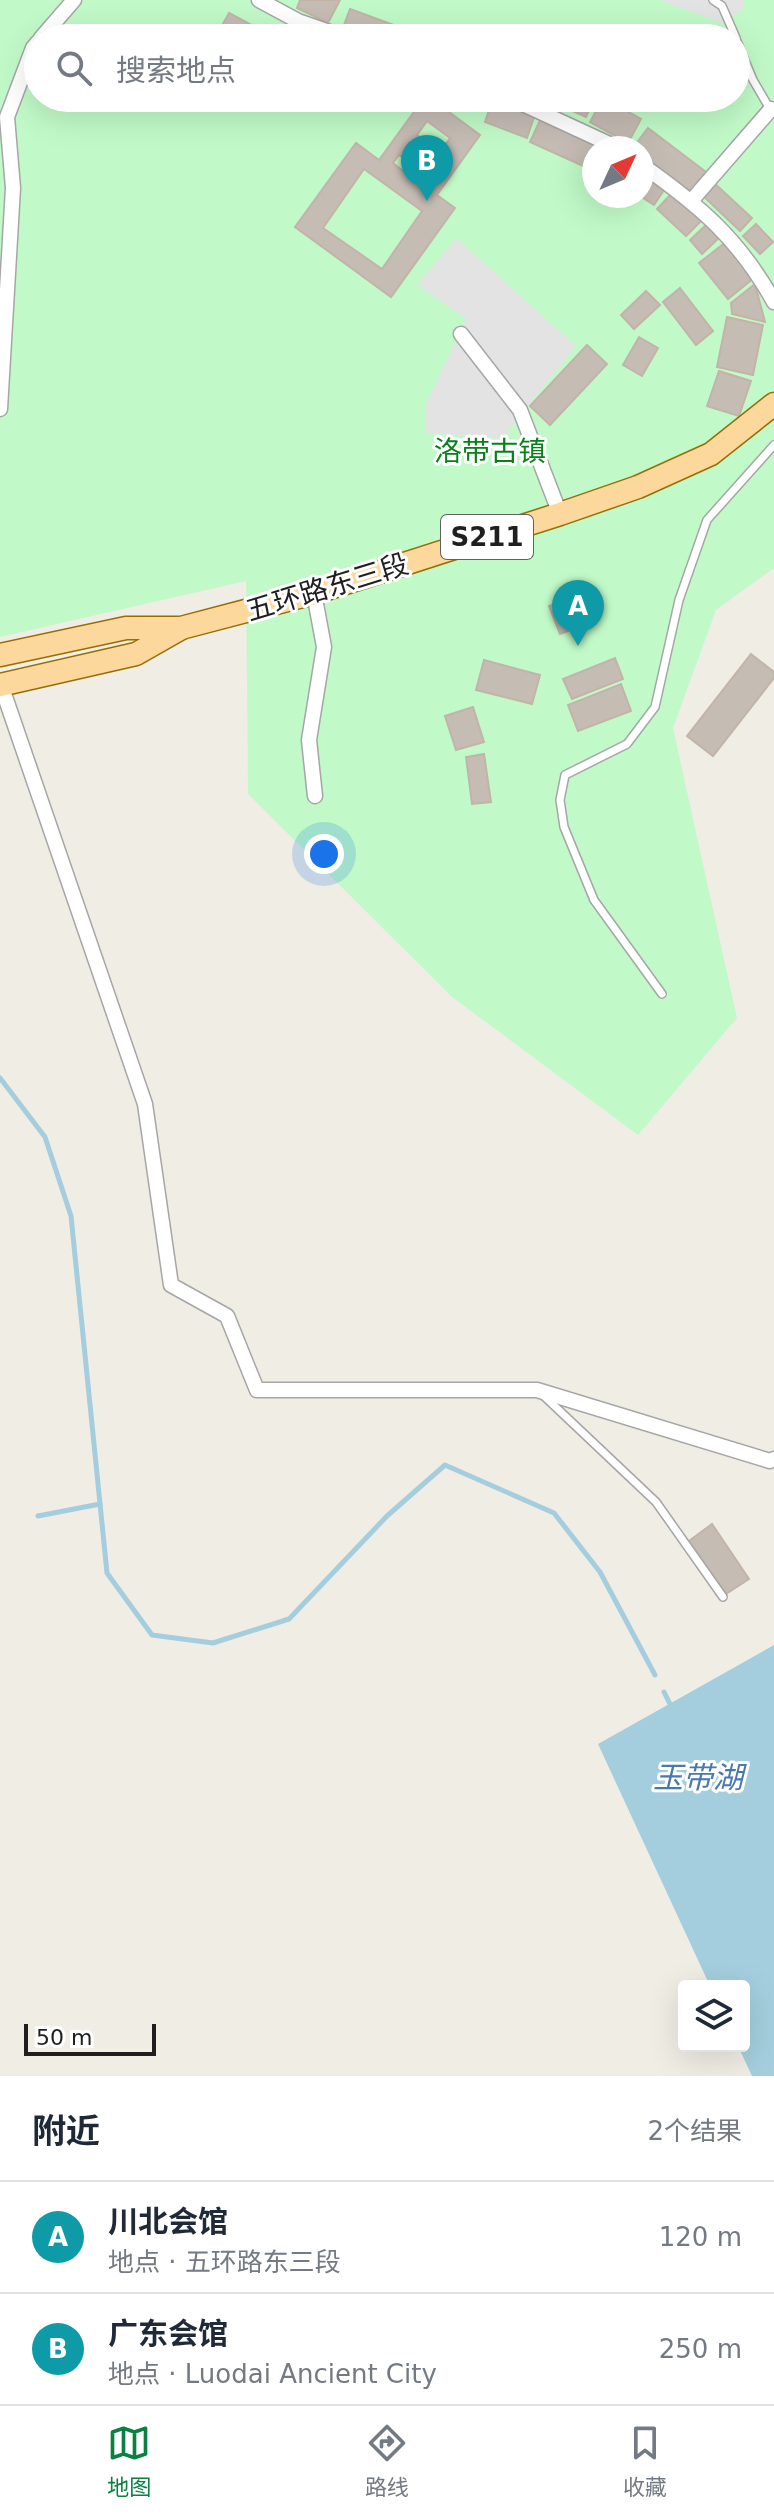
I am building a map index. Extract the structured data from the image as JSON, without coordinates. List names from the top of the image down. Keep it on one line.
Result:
{"streets":{"main road":["S211","五环路东三段"]},"crossings":[["S211","五环路东三段"]],"water":["玉带湖"],"parks":["洛带古镇"],"scale_bar":"50 m","north":"top right","page":{"search":"搜索地点","pins":["B","A"],"scale":"50 m","heading":["附近","2个结果"],"list":[{"mark":"A","name":"川北会馆","note":"地点 · 五环路东三段","value":"120 m"},{"mark":"B","name":"广东会馆","note":"地点 · Luodai Ancient City","value":"250 m"}],"nav":["地图","路线","收藏"]}}
